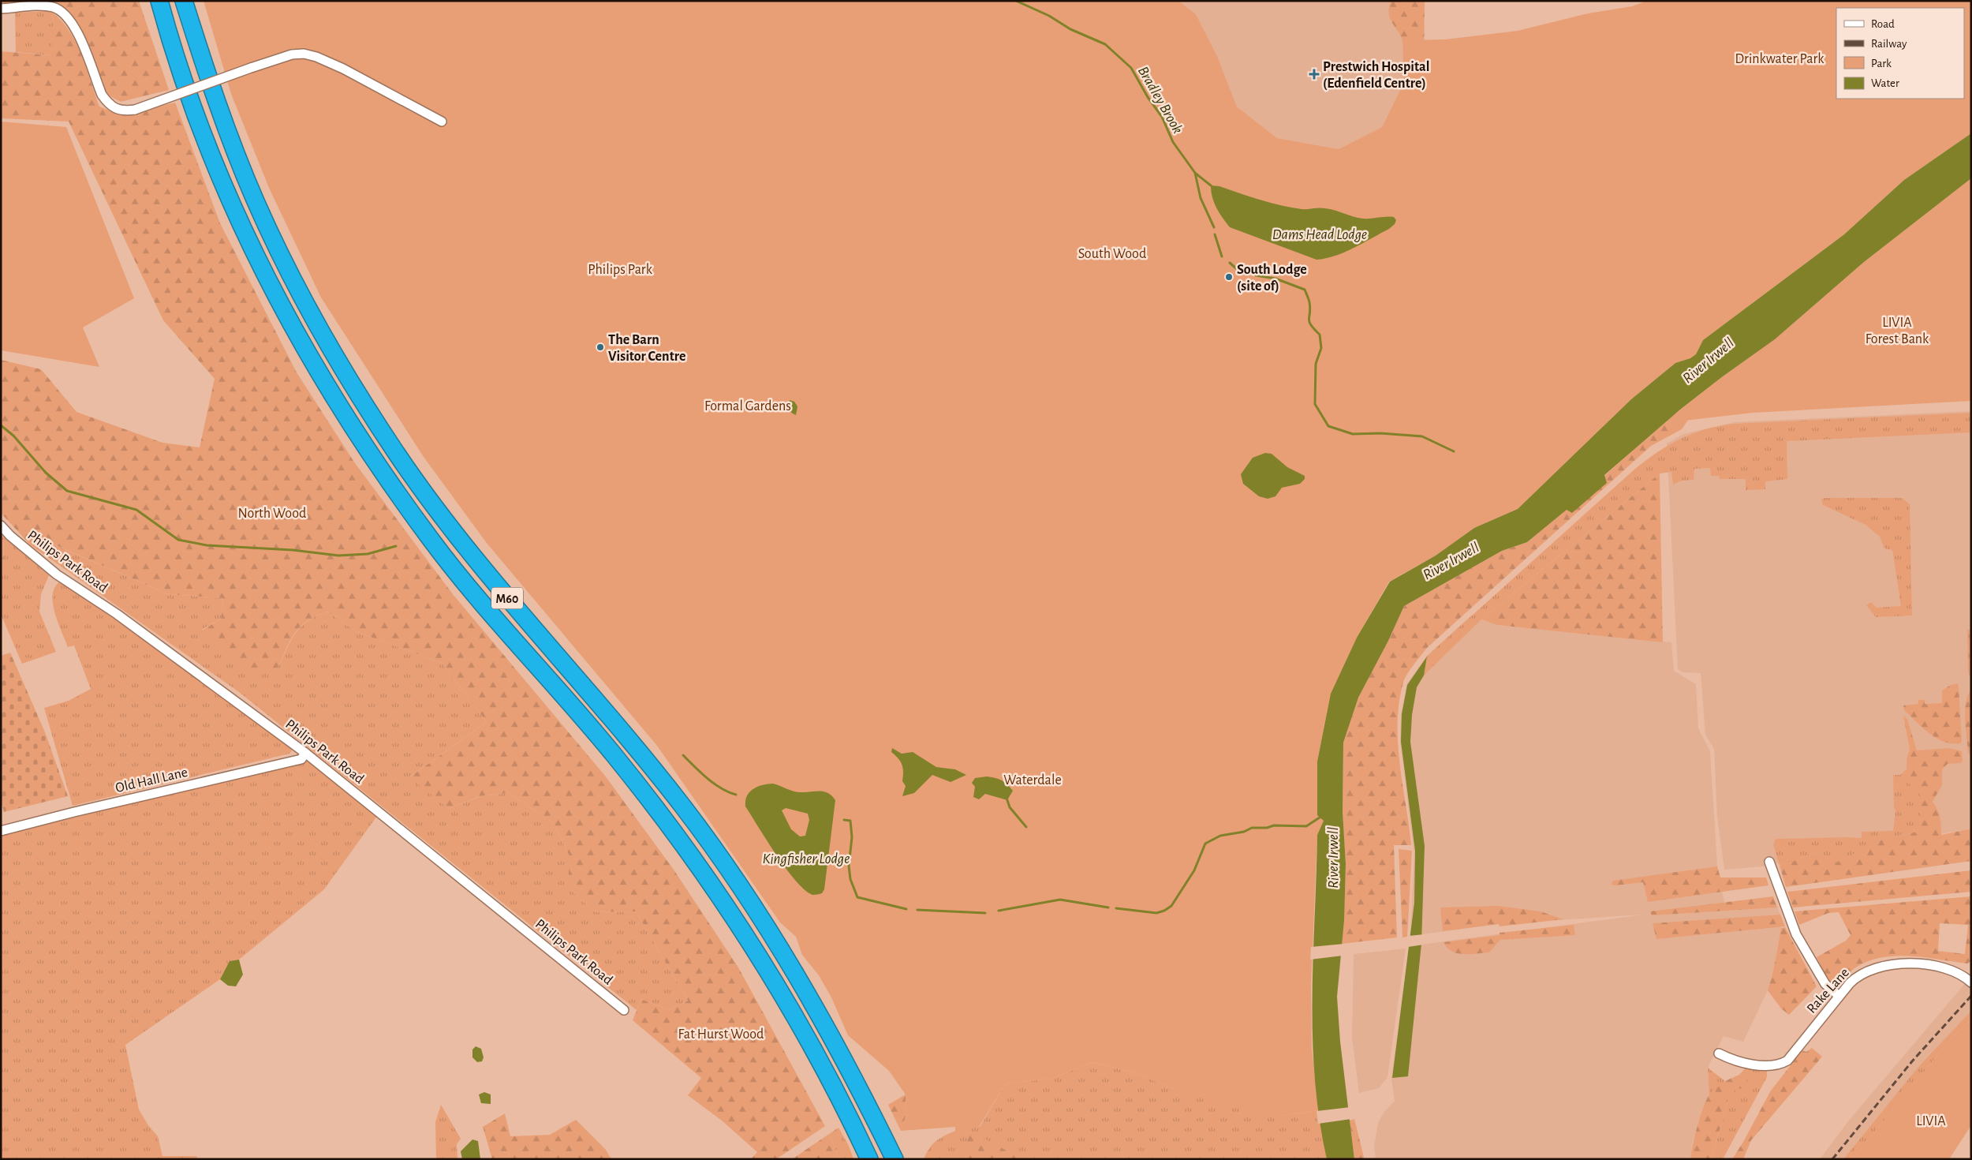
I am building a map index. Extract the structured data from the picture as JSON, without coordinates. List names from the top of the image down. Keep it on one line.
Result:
{"streets":{"highway":["M60"],"street":["Philips Park Road","Old Hall Lane","Rake Lane"]},"crossings":[["Philips Park Road","Old Hall Lane"]],"water":["Bradley Brook","Dams Head Lodge","River Irwell","Kingfisher Lodge"],"parks":["Drinkwater Park","South Wood","Philips Park","LIVIA Forest Bank","Formal Gardens","North Wood","Waterdale","Fat Hurst Wood","LIVIA"],"places":{"health":["Prestwich Hospital (Edenfield Centre)"],"other":["South Lodge (site of)","The Barn Visitor Centre"]},"legend":["Road","Railway","Park","Water"]}
